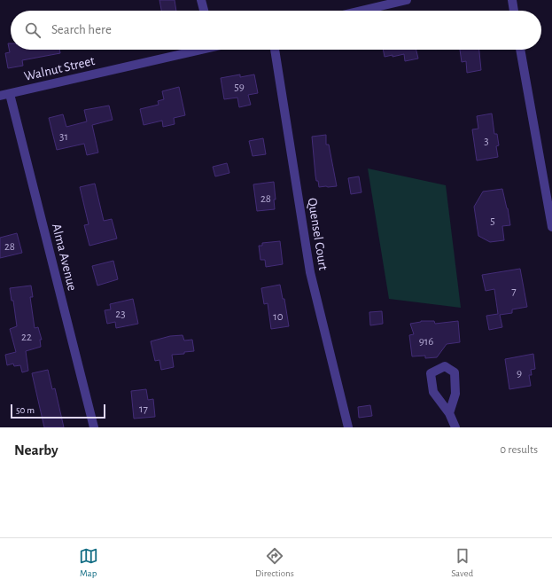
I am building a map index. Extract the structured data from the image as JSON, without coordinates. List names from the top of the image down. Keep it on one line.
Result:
{"streets":{"street":["Walnut Street","Quensel Court","Alma Avenue"]},"crossings":[["Walnut Street","Alma Avenue"]],"house_numbers":["59","31","3","28","5","28","7","23","10","22","916","9","17"],"scale_bar":"50 m","page":{"search":"Search here","scale":"50 m","heading":["Nearby","0 results"],"nav":["Map","Directions","Saved"]}}
